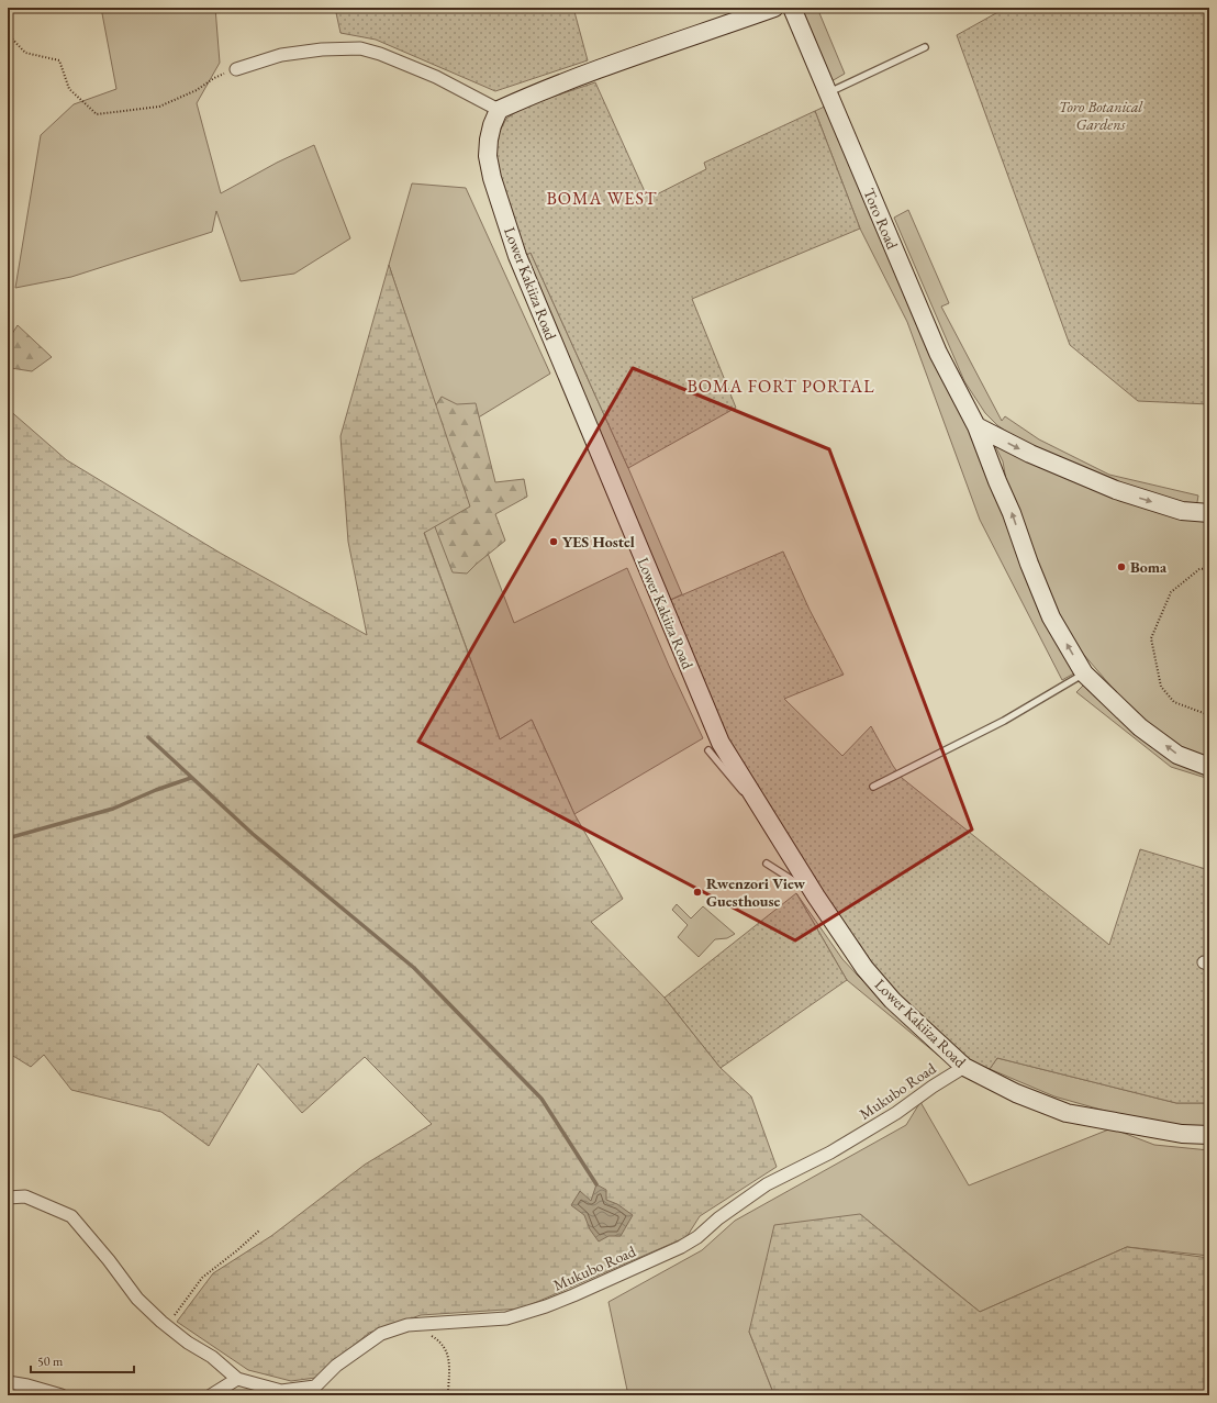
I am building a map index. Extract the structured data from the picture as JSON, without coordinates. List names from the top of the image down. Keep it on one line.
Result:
{"streets":{"main road":["Toro Road","Lower Kakiiza Road"],"street":["Mukubo Road"]},"crossings":[["Lower Kakiiza Road","Mukubo Road"]],"one_way":["Toro Road"],"districts":["BOMA WEST","BOMA FORT PORTAL"],"parks":["Toro Botanical Gardens"],"places":["YES Hostel","Boma","Rwenzori View Guesthouse"],"scale_bar":"50 m"}
